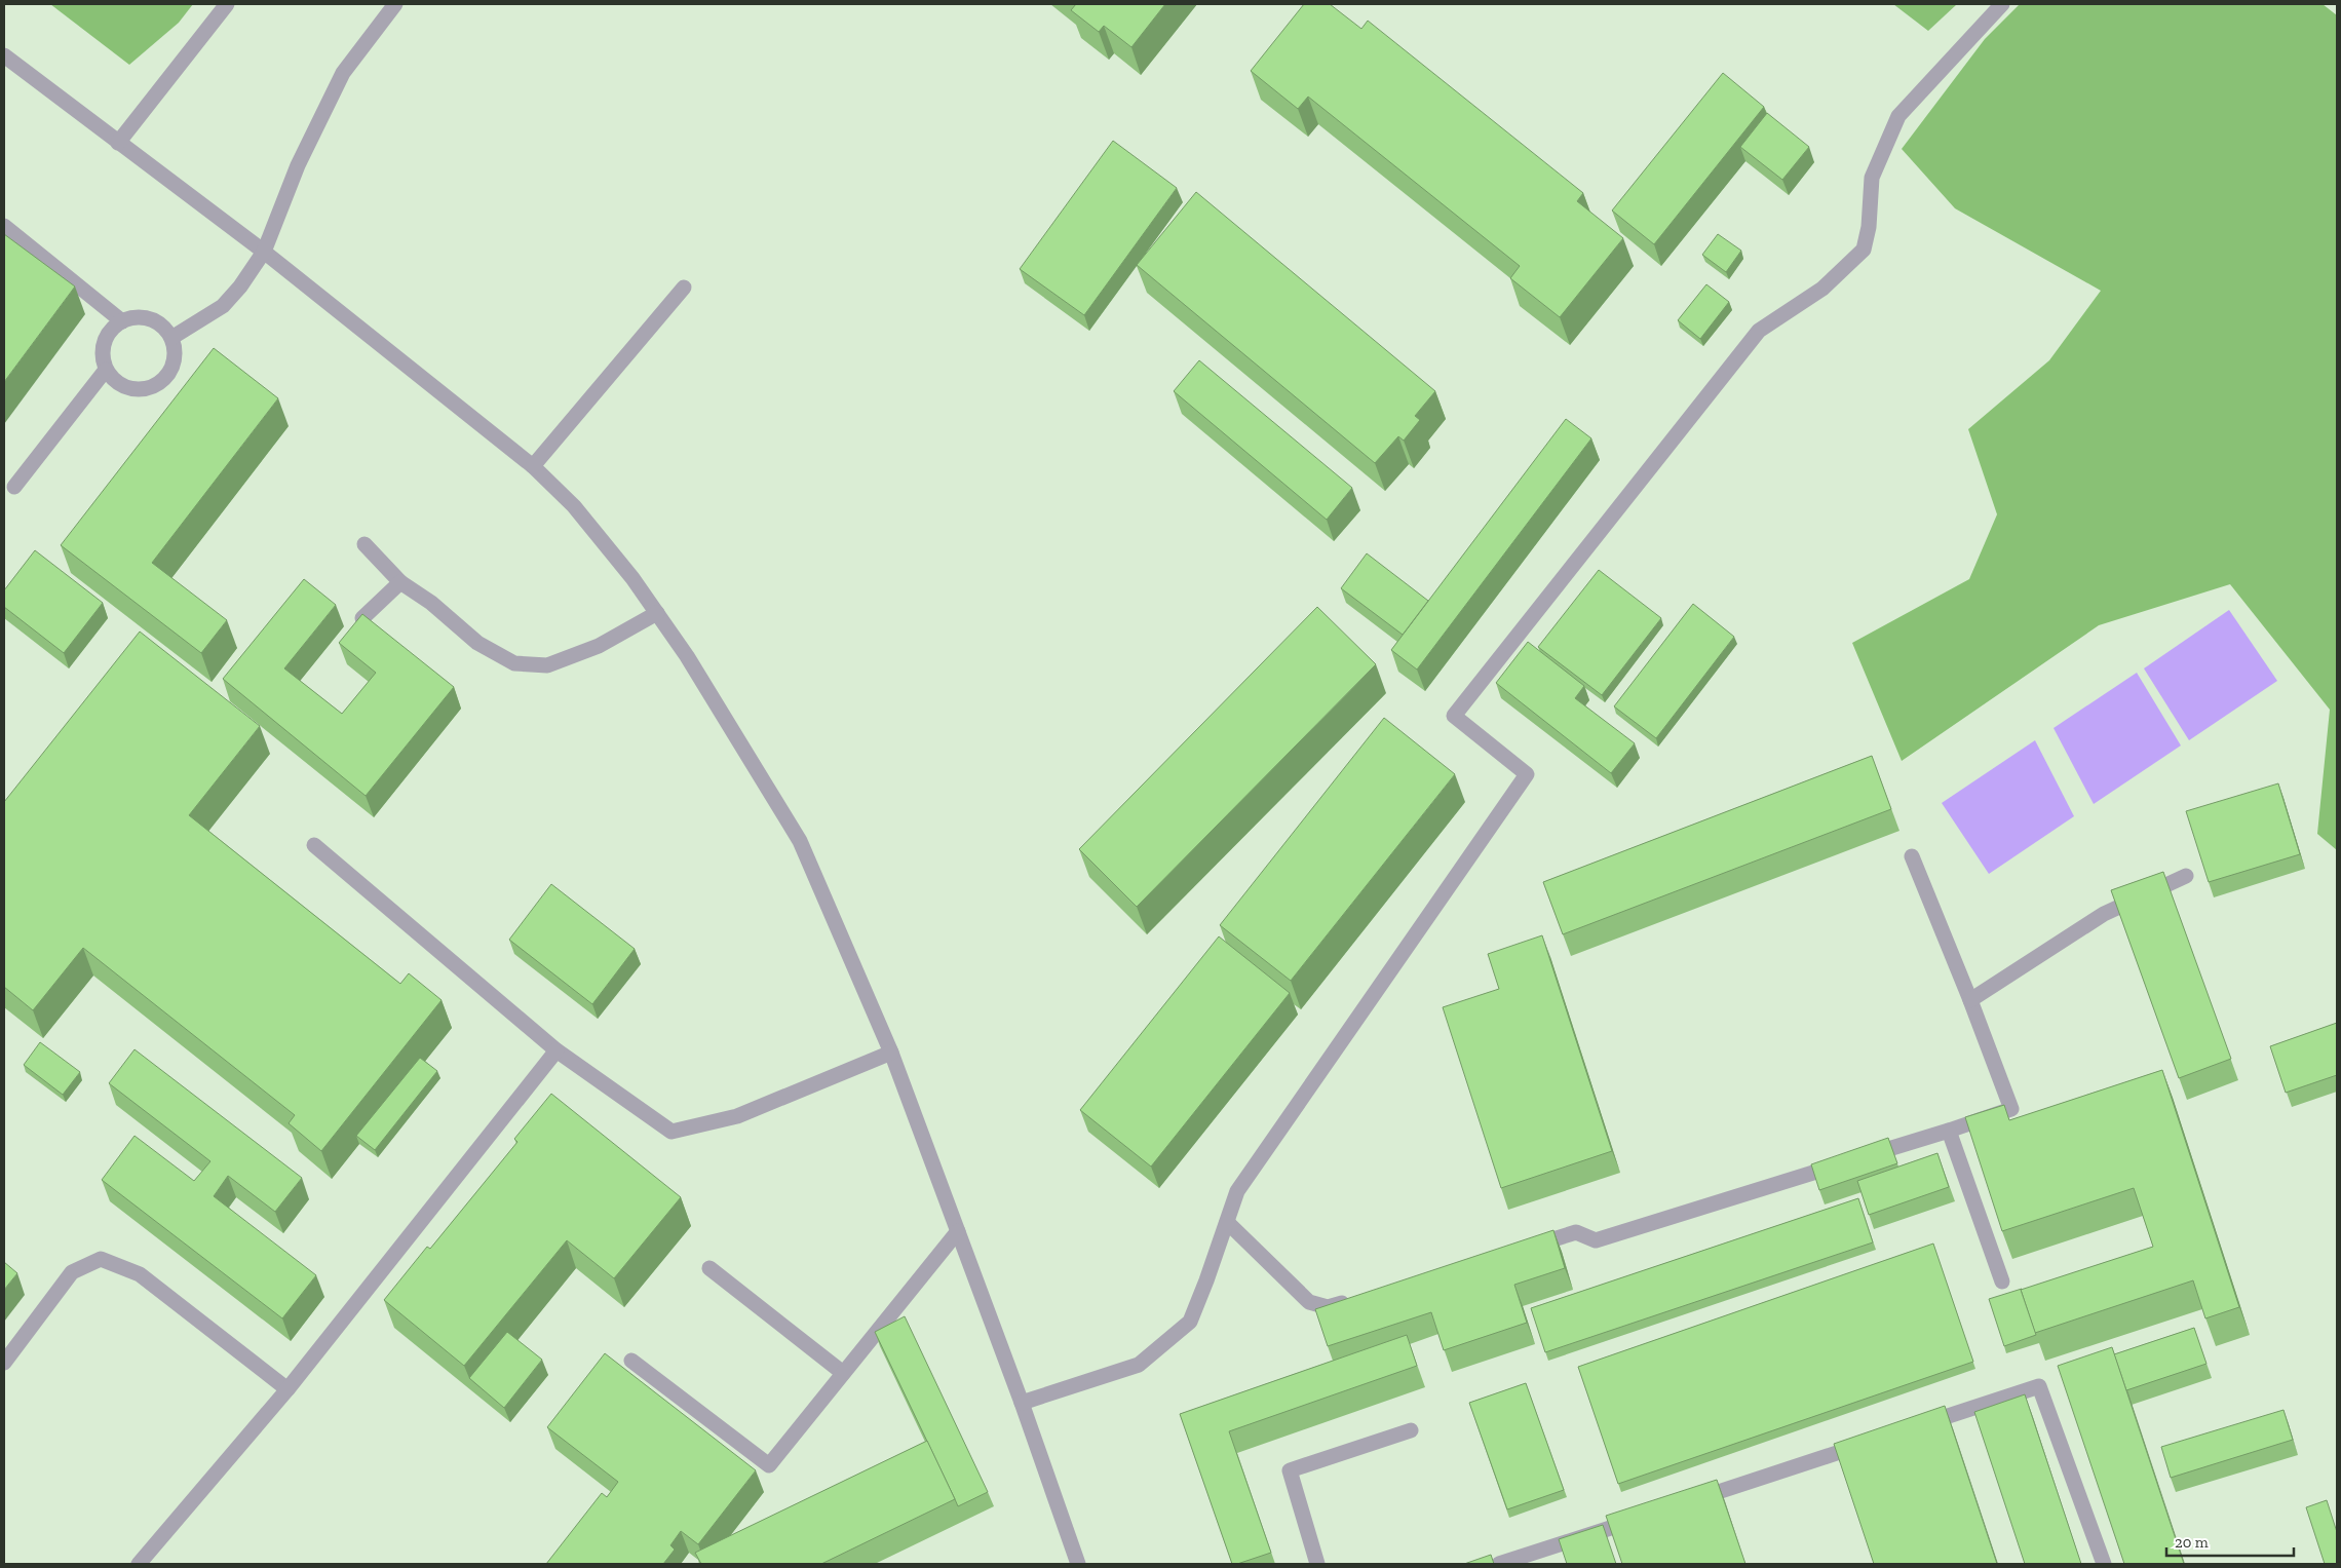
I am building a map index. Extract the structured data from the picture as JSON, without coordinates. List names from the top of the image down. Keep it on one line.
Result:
{"scale_bar":"20 m"}
